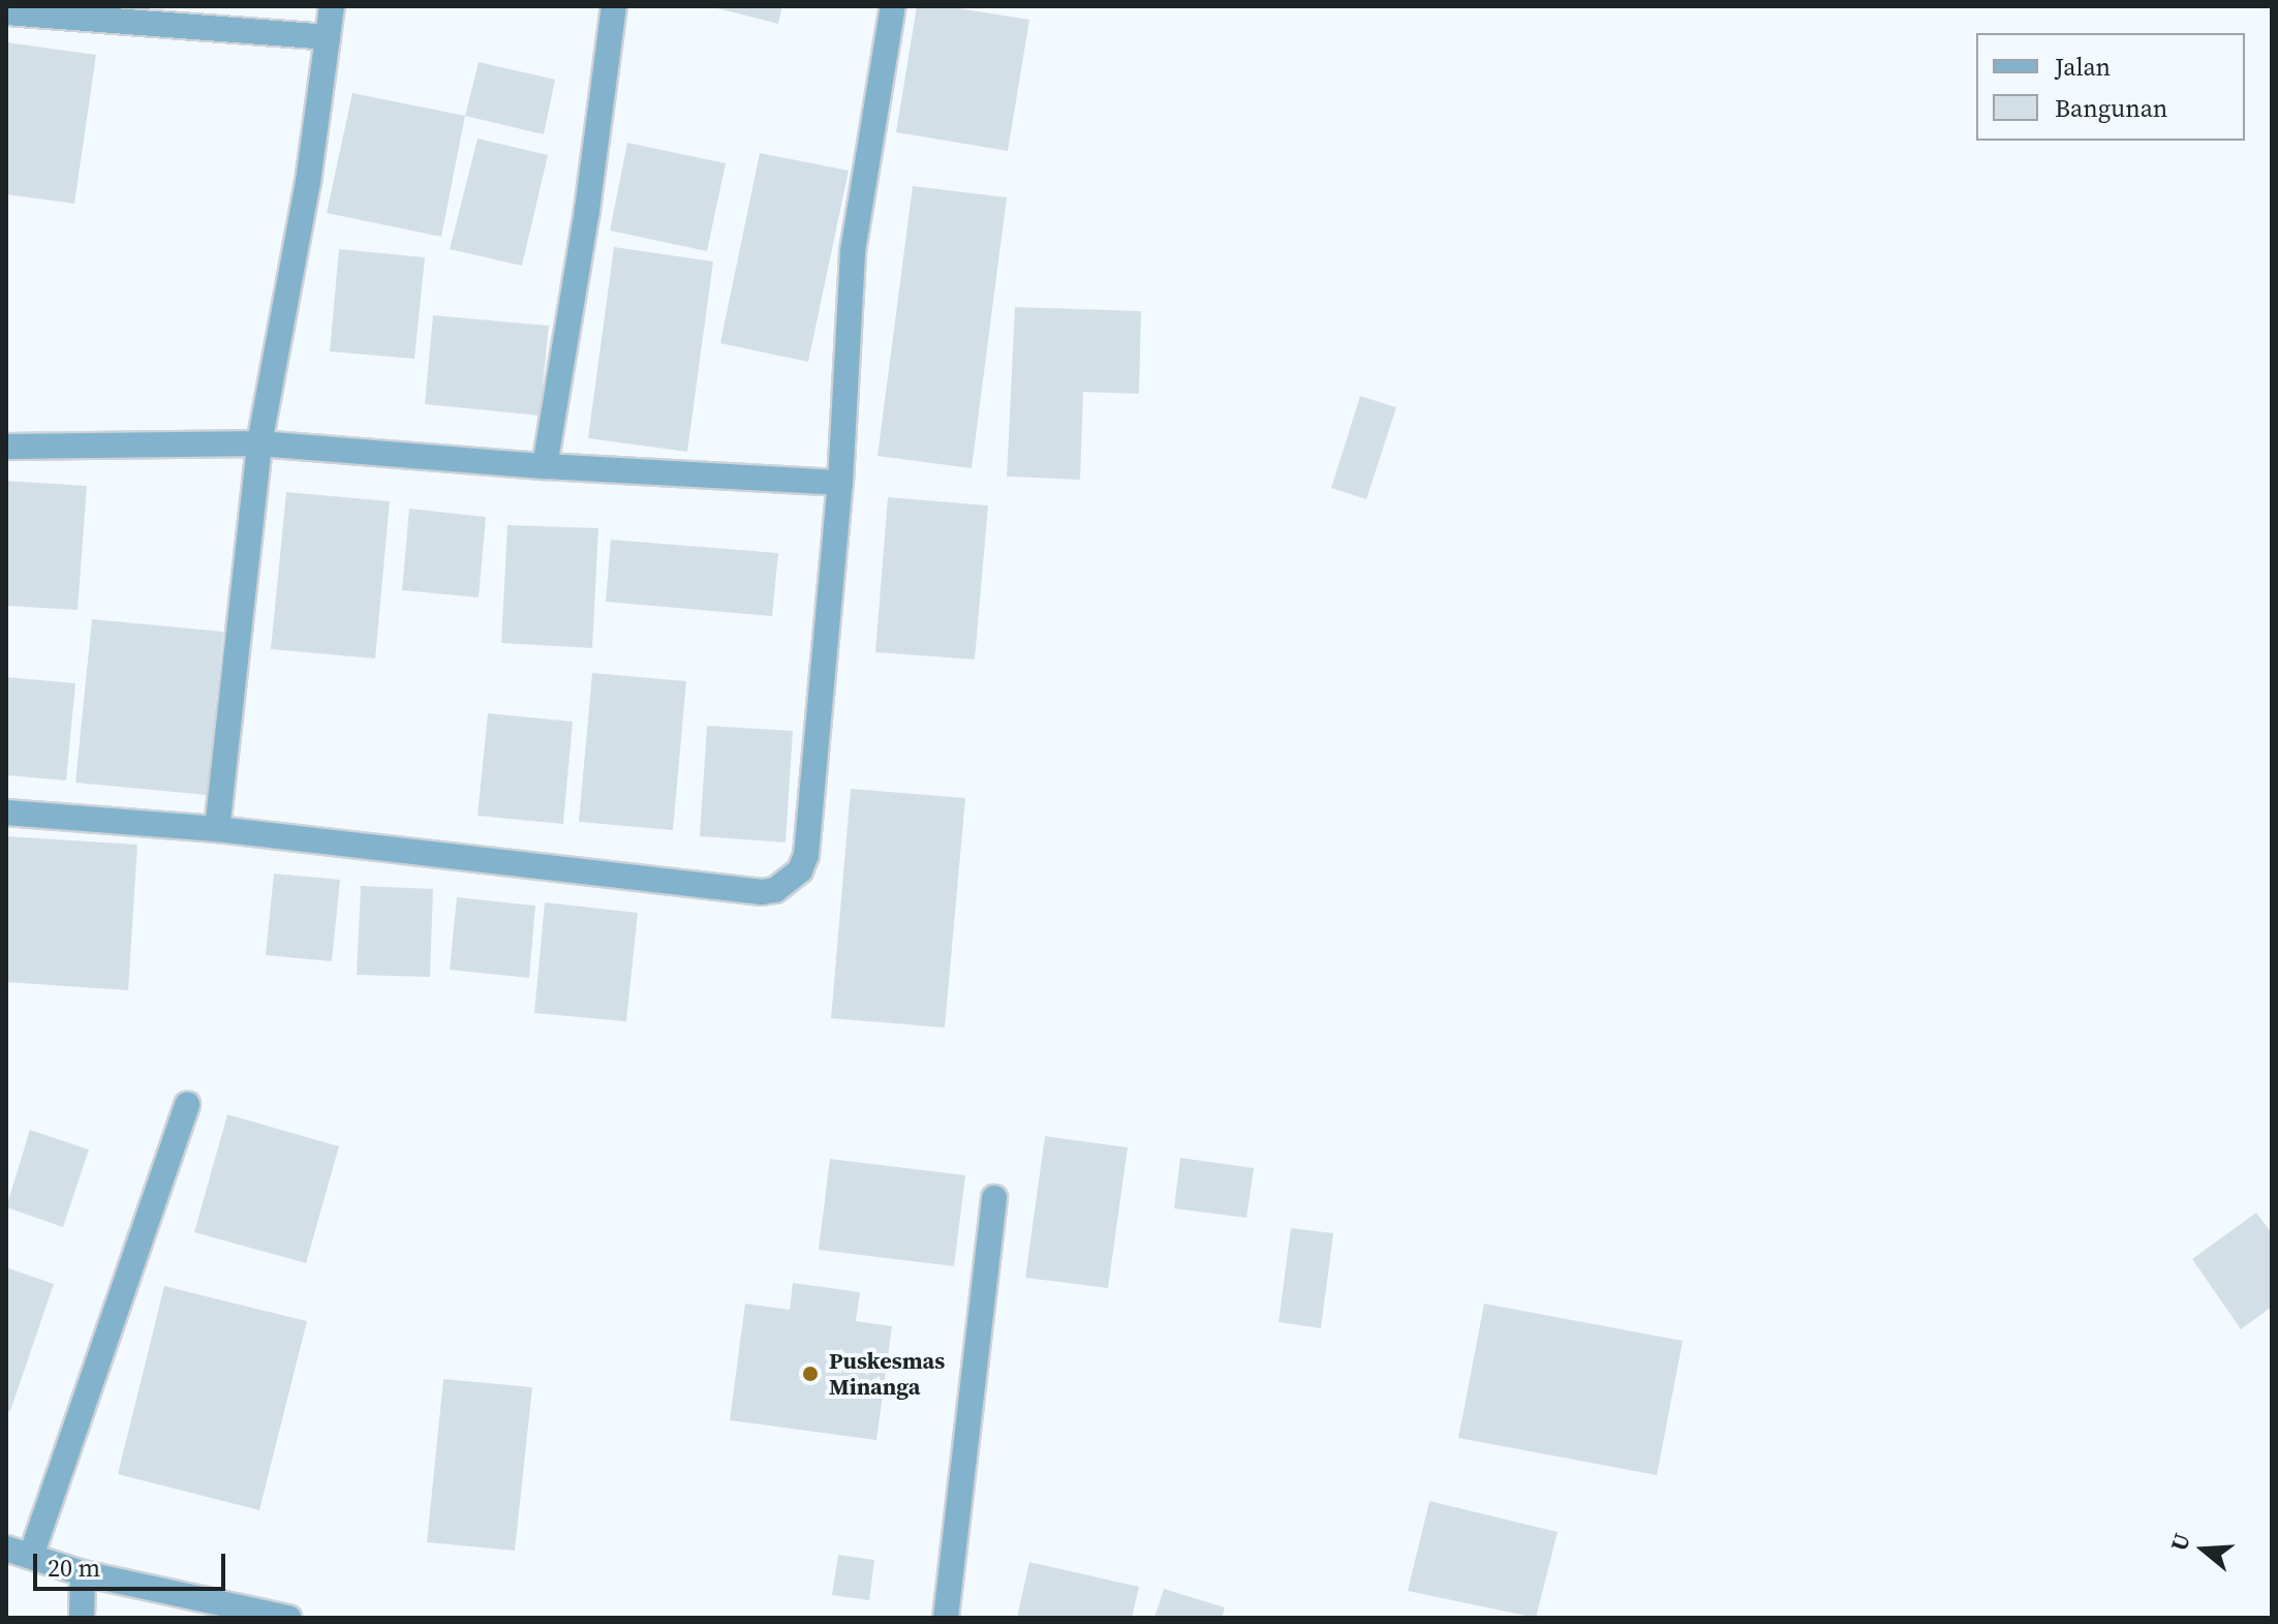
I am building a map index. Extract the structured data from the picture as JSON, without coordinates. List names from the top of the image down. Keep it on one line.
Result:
{"places":["Puskesmas Minanga"],"legend":["Jalan","Bangunan"],"scale_bar":"20 m","north":"left"}
